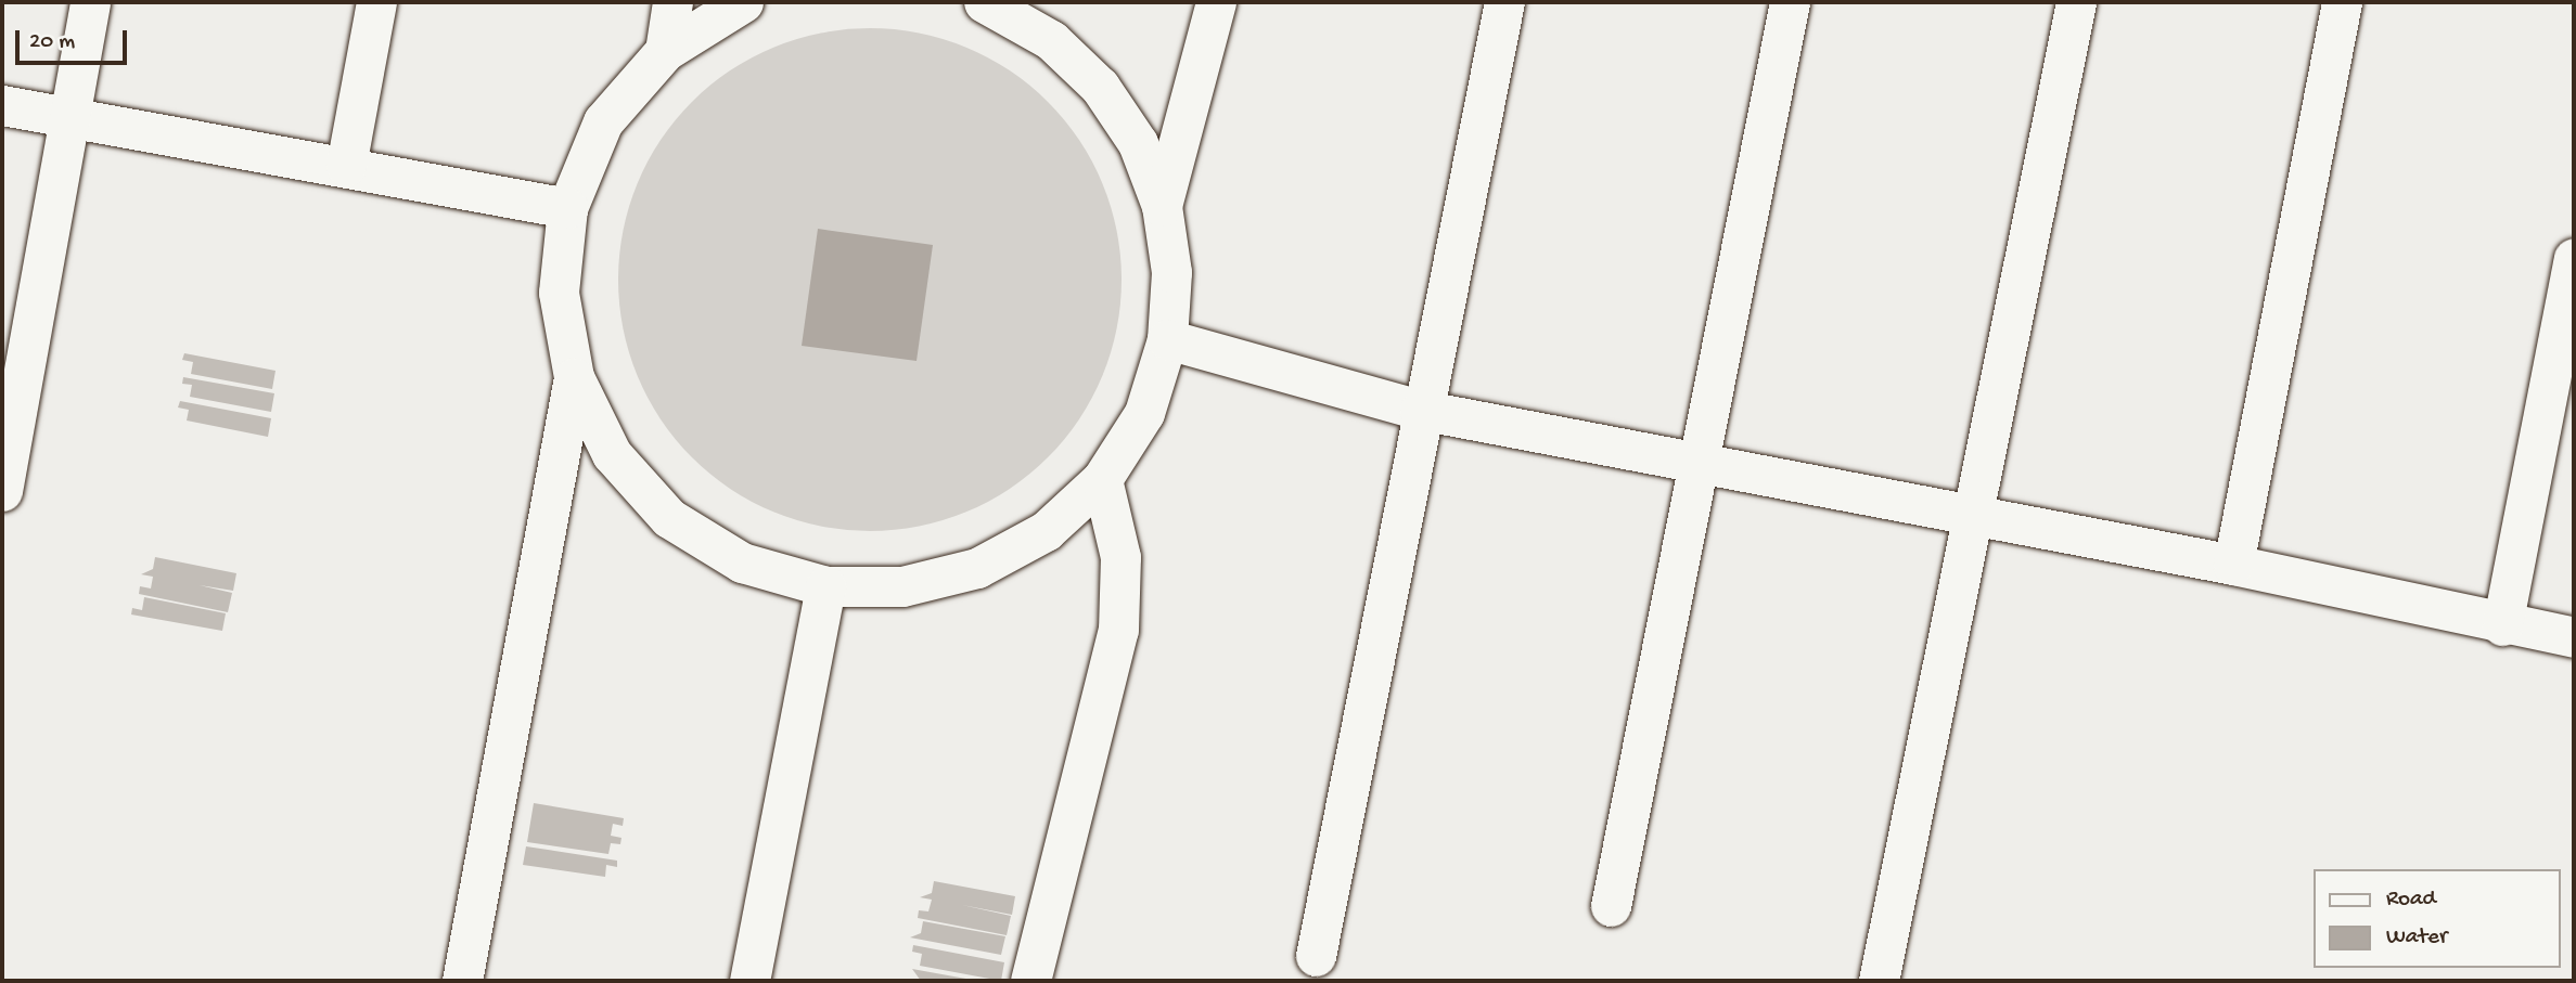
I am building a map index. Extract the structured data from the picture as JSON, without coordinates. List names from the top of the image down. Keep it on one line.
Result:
{"legend":["Road","Water"],"scale_bar":"20 m"}
